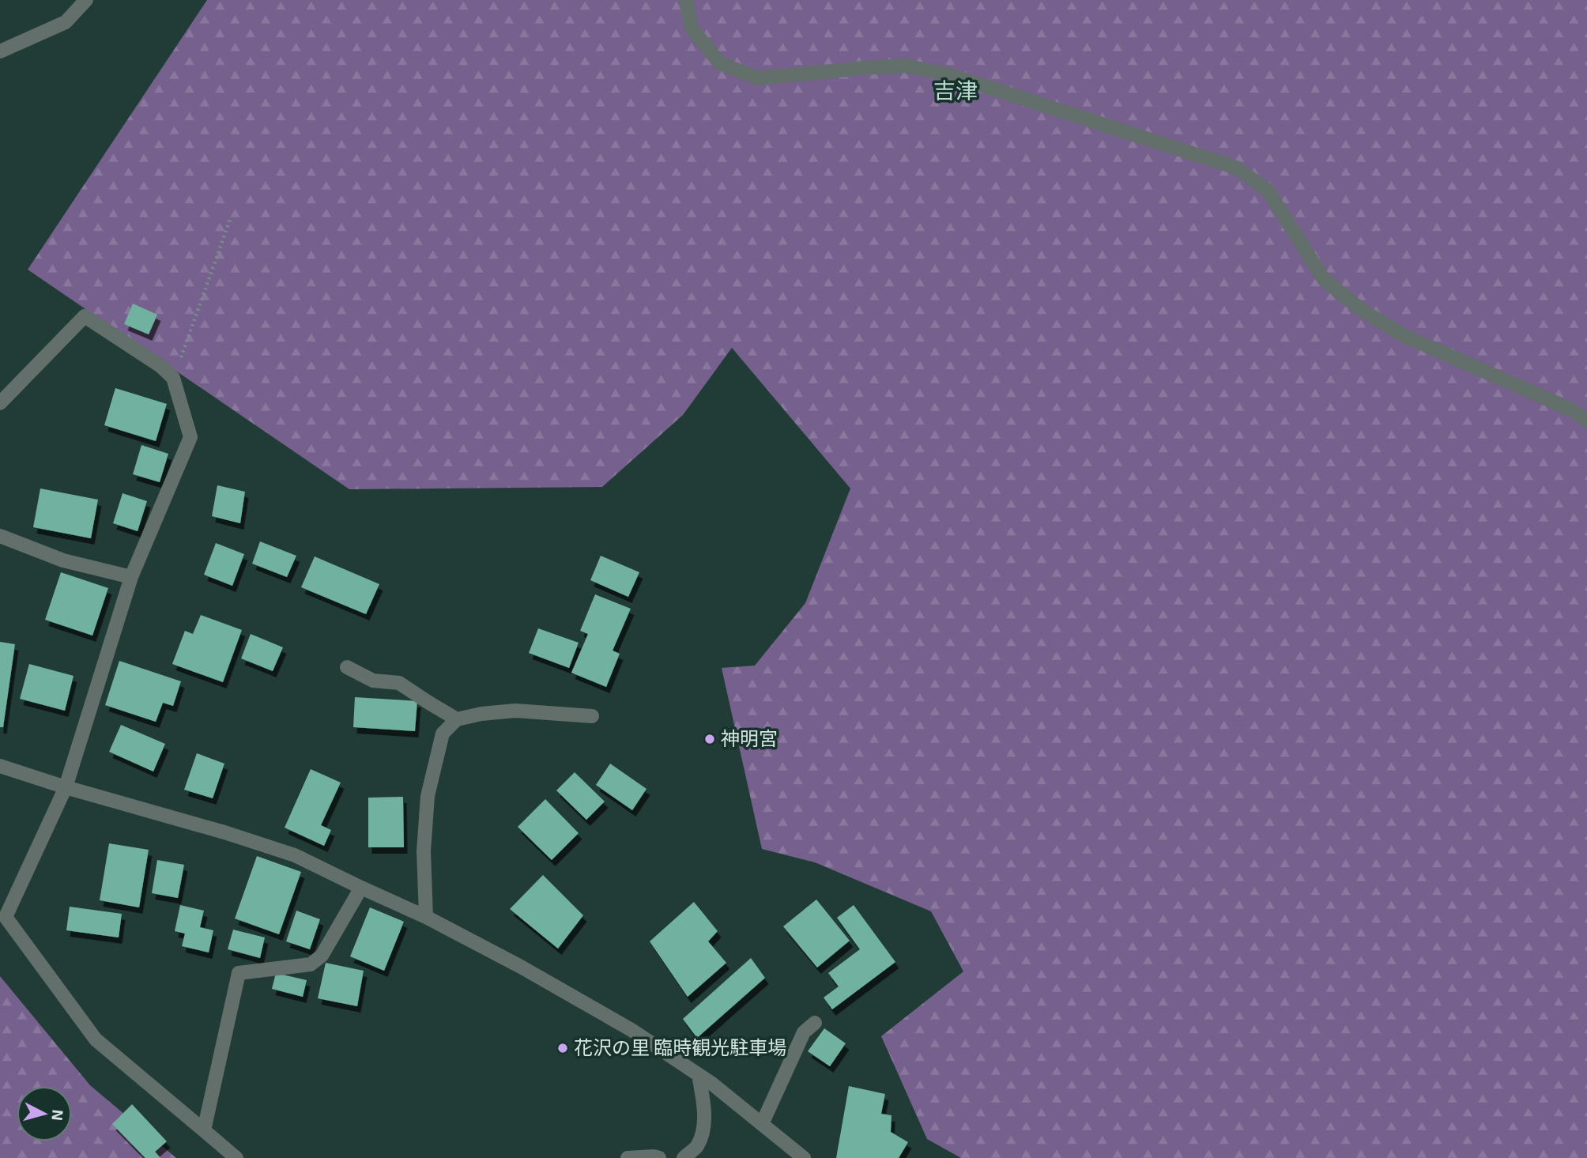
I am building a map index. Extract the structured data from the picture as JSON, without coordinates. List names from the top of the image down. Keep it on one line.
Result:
{"districts":["吉津"],"places":["神明宮","花沢の里 臨時観光駐車場"],"north":"right"}
